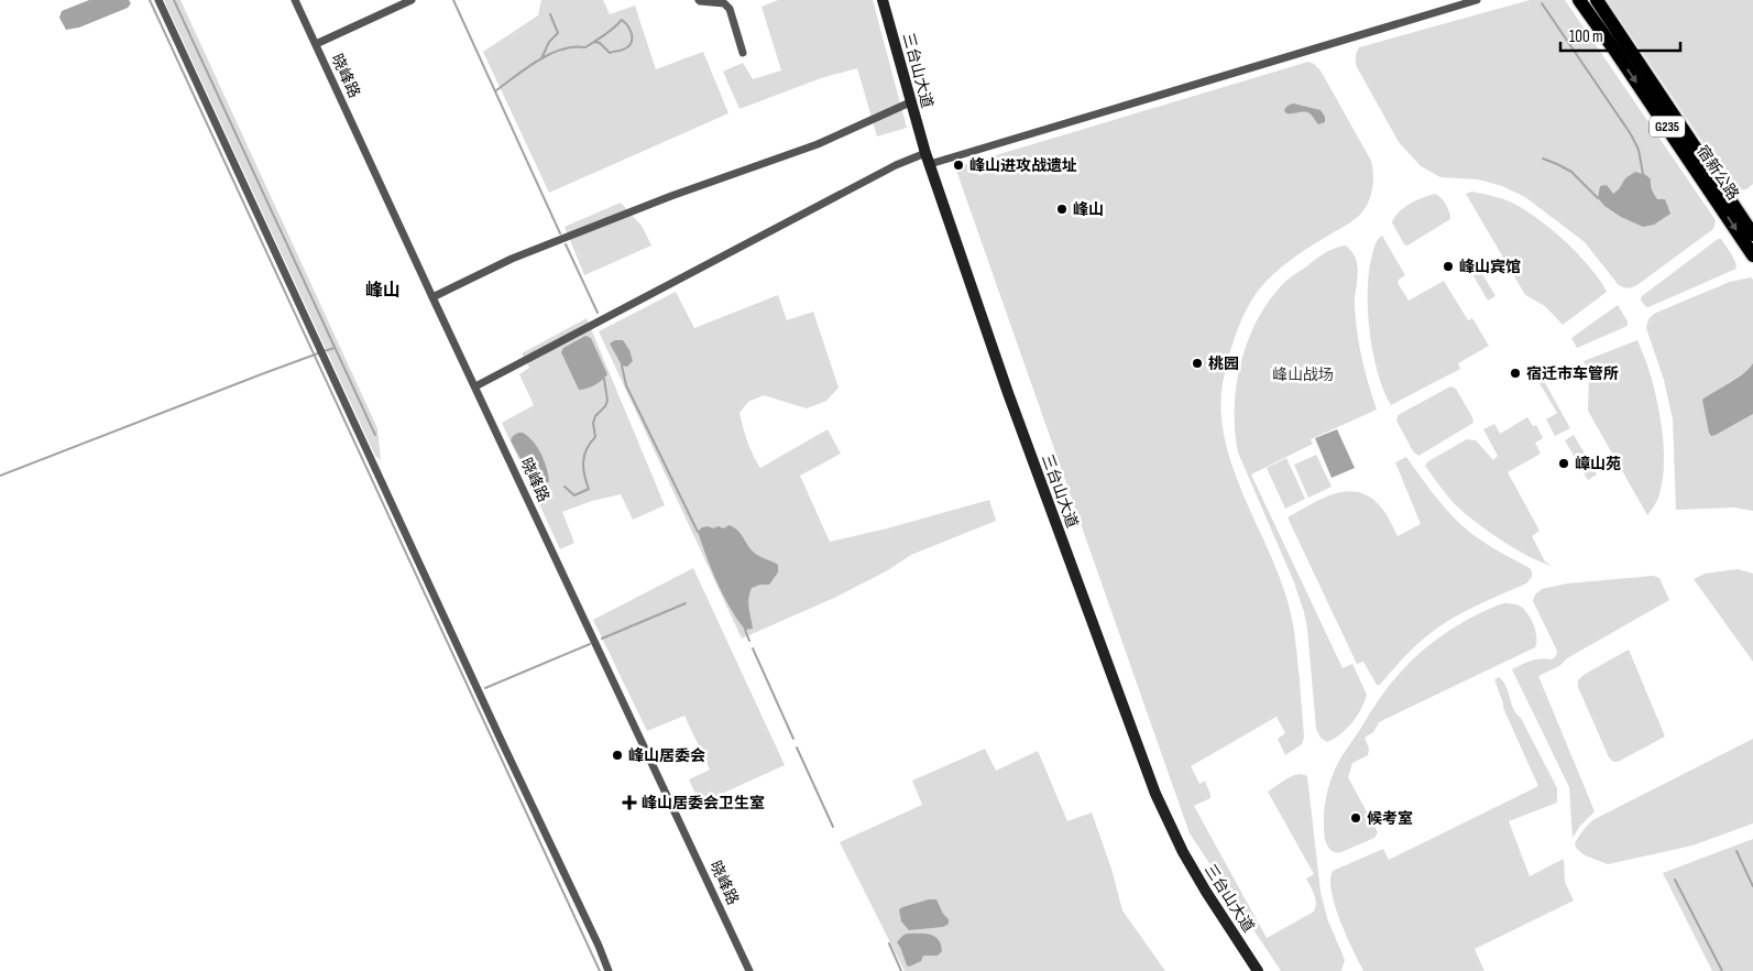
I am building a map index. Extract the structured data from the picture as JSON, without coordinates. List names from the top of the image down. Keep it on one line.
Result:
{"streets":{"highway":["G235","宿新公路"],"main road":["三台山大道"],"street":["晓峰路"]},"districts":["峰山"],"parks":["峰山战场"],"places":{"other":["峰山进攻战遗址","峰山","峰山宾馆","桃园","宿迁市车管所","嶂山苑","峰山居委会","候考室"],"health":["峰山居委会卫生室"]},"scale_bar":"100 m"}
